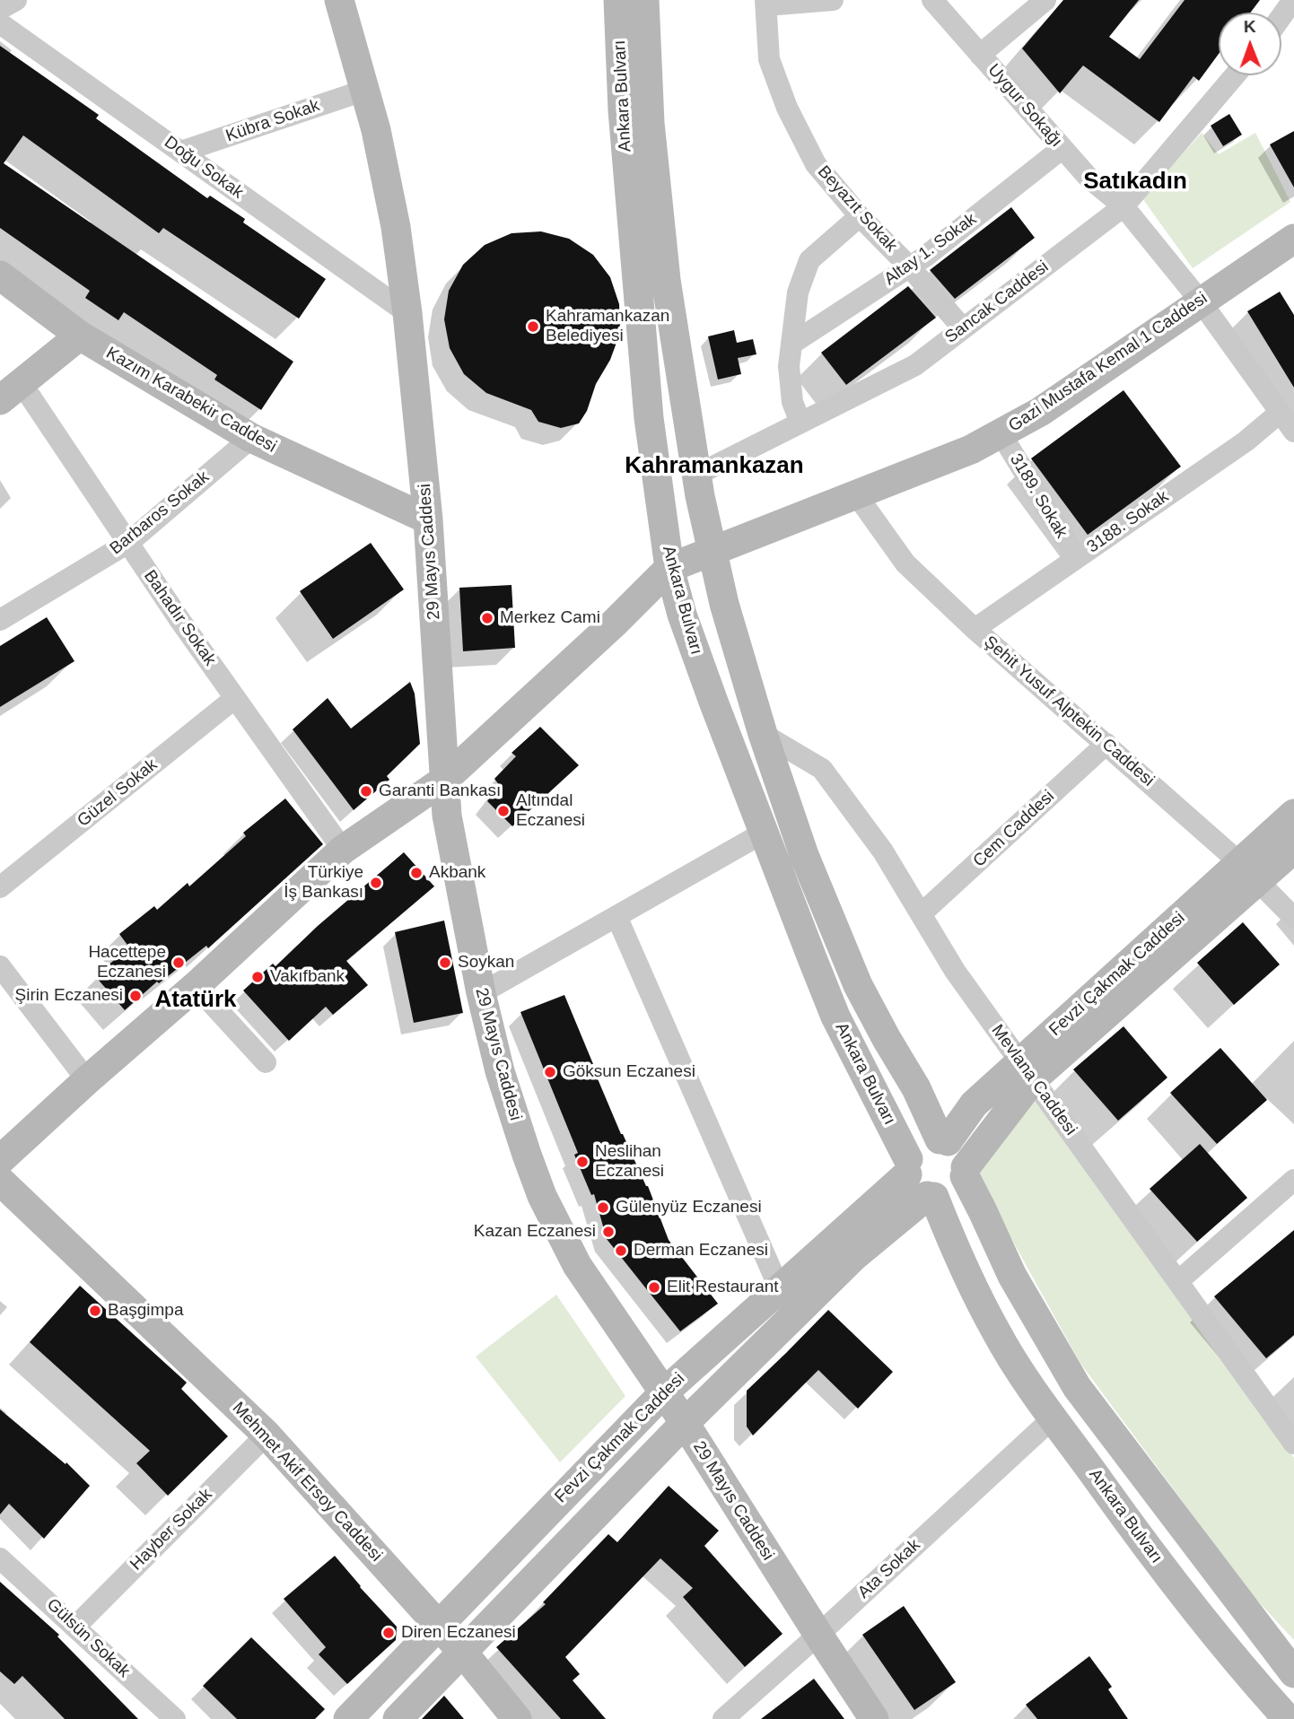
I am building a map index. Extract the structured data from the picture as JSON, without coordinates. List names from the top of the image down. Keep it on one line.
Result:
{"streets":{"main road":["Ankara Bulvarı","Gazi Mustafa Kemal 1 Caddesi","Kazım Karabekir Caddesi","29 Mayıs Caddesi","Fevzi Çakmak Caddesi","Mehmet Akif Ersoy Caddesi"],"street":["Uygur Sokağı","Kübra Sokak","Doğu Sokak","Beyazıt Sokak","Altay 1. Sokak","Sancak Caddesi","3189. Sokak","Barbaros Sokak","3188. Sokak","Bahadır Sokak","Şehit Yusuf Alptekin Caddesi","Güzel Sokak","Cem Caddesi","Mevlana Caddesi","Hayber Sokak","Ata Sokak","Gülsün Sokak"]},"crossings":[["Ankara Bulvarı","Sancak Caddesi"],["Ankara Bulvarı","Gazi Mustafa Kemal 1 Caddesi"],["Ankara Bulvarı","Fevzi Çakmak Caddesi"],["Ankara Bulvarı","Mevlana Caddesi"],["Ankara Bulvarı","Ata Sokak"],["Uygur Sokağı","Altay 1. Sokak"],["Uygur Sokağı","Sancak Caddesi"],["Uygur Sokağı","Gazi Mustafa Kemal 1 Caddesi"],["Uygur Sokağı","3188. Sokak"],["Kübra Sokak","Doğu Sokak"],["Kübra Sokak","29 Mayıs Caddesi"],["Doğu Sokak","29 Mayıs Caddesi"],["Beyazıt Sokak","Altay 1. Sokak"],["Beyazıt Sokak","Sancak Caddesi"],["Gazi Mustafa Kemal 1 Caddesi","3189. Sokak"],["Gazi Mustafa Kemal 1 Caddesi","Şehit Yusuf Alptekin Caddesi"],["Kazım Karabekir Caddesi","Barbaros Sokak"],["Kazım Karabekir Caddesi","29 Mayıs Caddesi"],["3189. Sokak","3188. Sokak"],["Barbaros Sokak","Bahadır Sokak"],["3188. Sokak","Şehit Yusuf Alptekin Caddesi"],["29 Mayıs Caddesi","Fevzi Çakmak Caddesi"],["29 Mayıs Caddesi","Ata Sokak"],["Bahadır Sokak","Güzel Sokak"],["Şehit Yusuf Alptekin Caddesi","Cem Caddesi"],["Şehit Yusuf Alptekin Caddesi","Fevzi Çakmak Caddesi"],["Cem Caddesi","Mevlana Caddesi"],["Fevzi Çakmak Caddesi","Mevlana Caddesi"],["Fevzi Çakmak Caddesi","Mehmet Akif Ersoy Caddesi"],["Mehmet Akif Ersoy Caddesi","Hayber Sokak"],["Hayber Sokak","Gülsün Sokak"]],"districts":["Satıkadın","Kahramankazan","Atatürk"],"places":["Kahramankazan Belediyesi","Merkez Cami","Garanti Bankası","Altındal Eczanesi","Akbank","Türkiye İş Bankası","Hacettepe Eczanesi","Soykan","Vakıfbank","Şirin Eczanesi","Göksun Eczanesi","Neslihan Eczanesi","Gülenyüz Eczanesi","Kazan Eczanesi","Derman Eczanesi","Elit Restaurant","Başgimpa","Diren Eczanesi"],"north":"top"}
